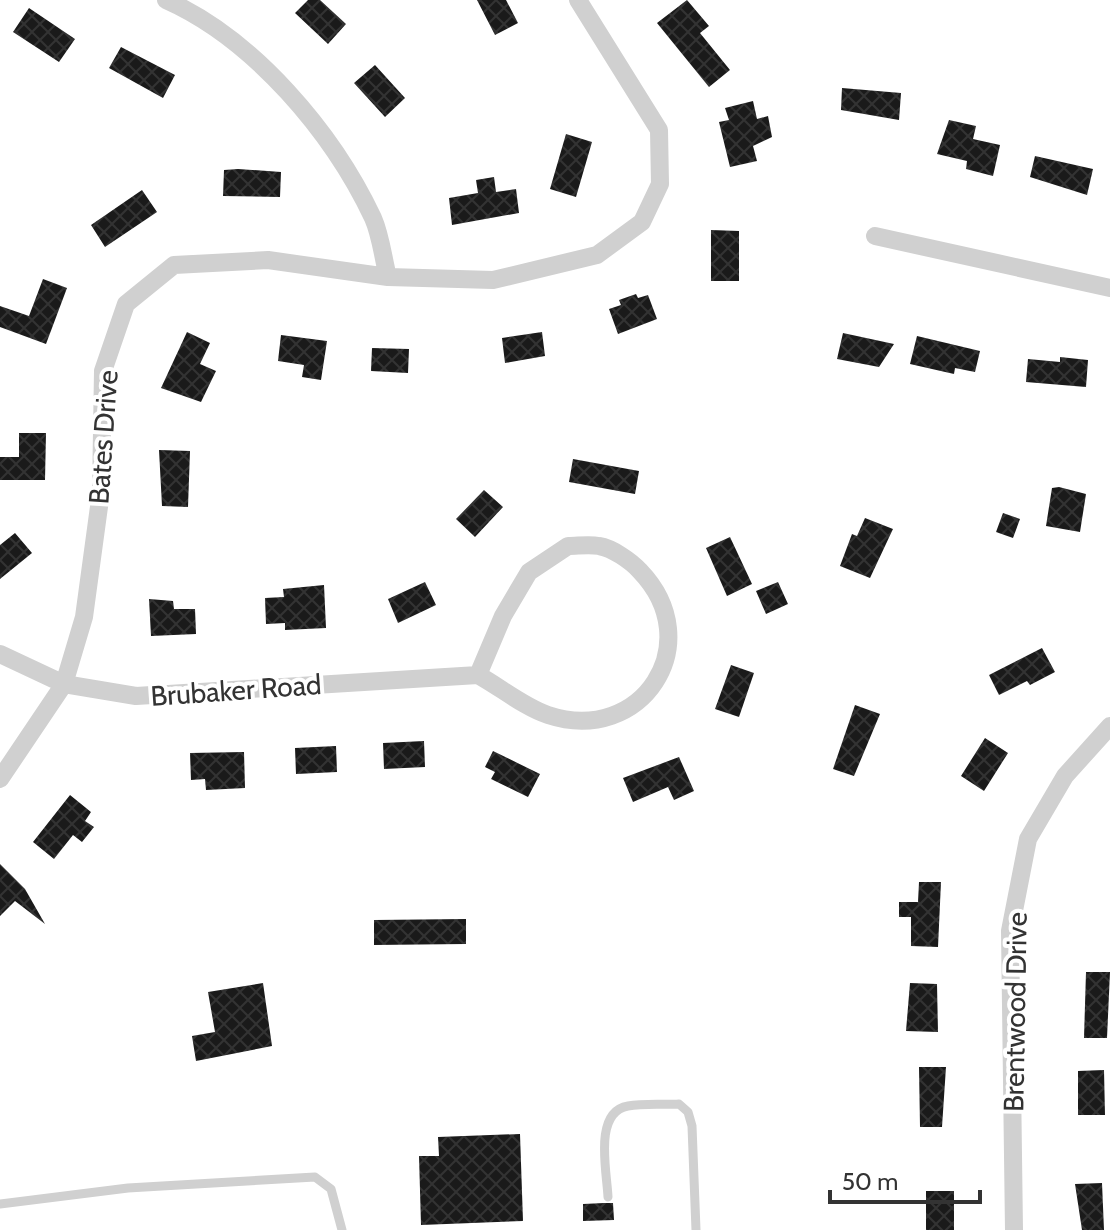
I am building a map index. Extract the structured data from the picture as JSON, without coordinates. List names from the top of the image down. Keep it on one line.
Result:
{"streets":{"street":["Bates Drive","Brubaker Road","Brentwood Drive"]},"crossings":[["Bates Drive","Brubaker Road"]],"scale_bar":"50 m"}
